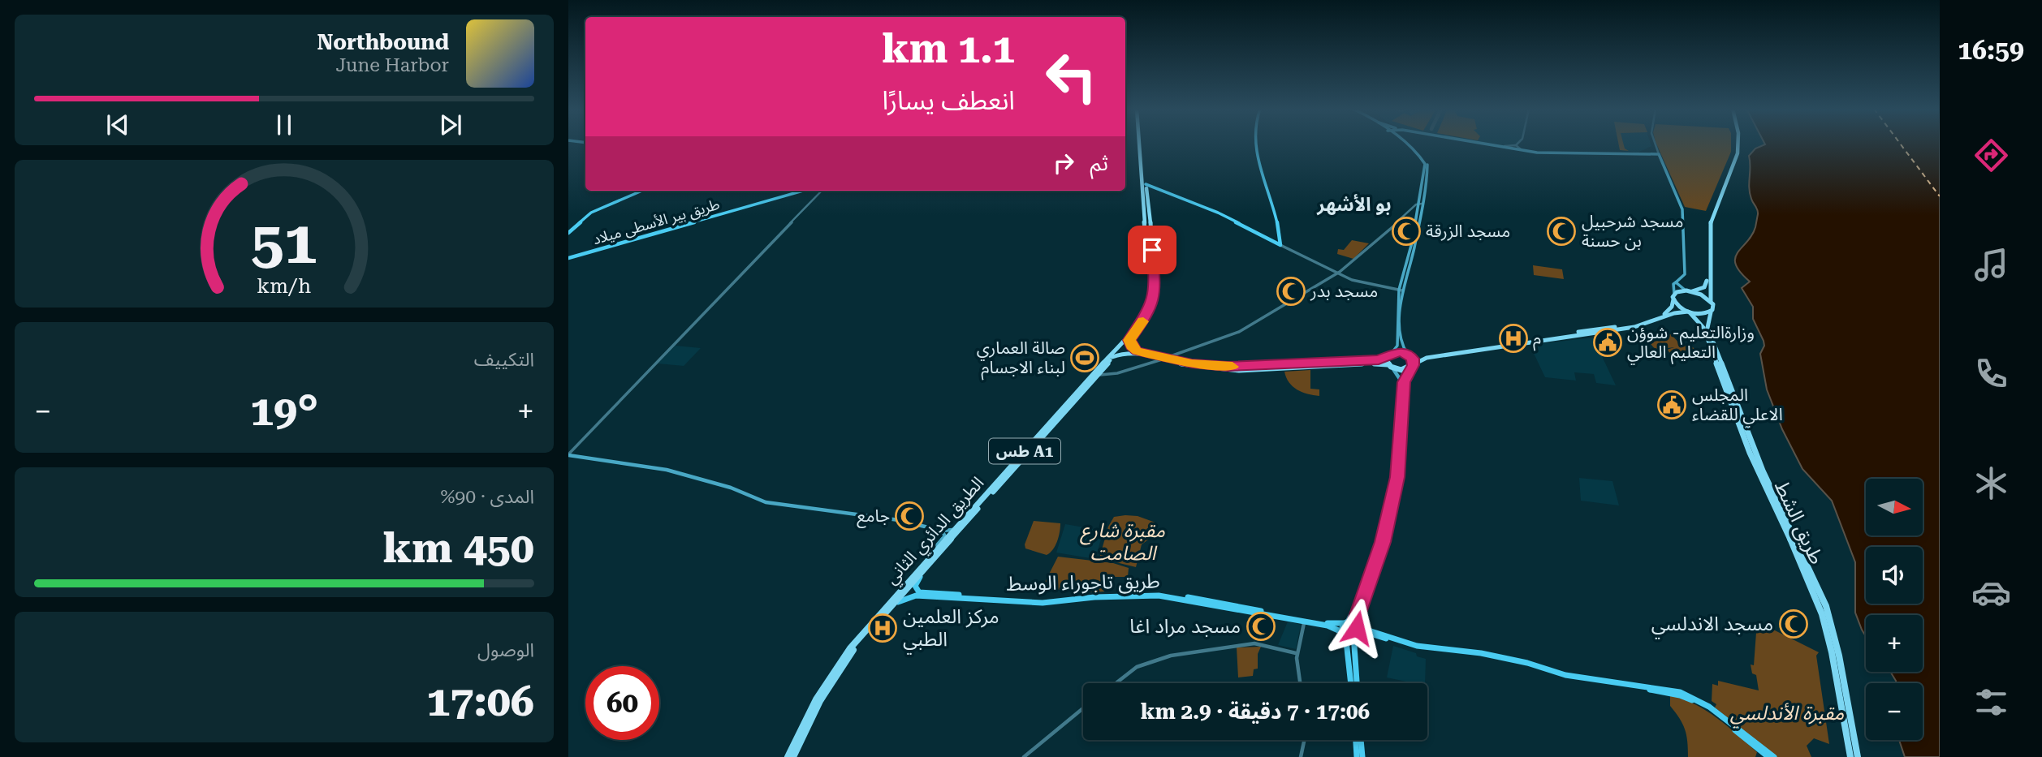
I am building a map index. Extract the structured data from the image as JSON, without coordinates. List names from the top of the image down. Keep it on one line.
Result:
{"streets":{"highway":["طس A1","طريق الشط","الطريق الدائري الثاني"],"main road":["طريق بير الأسطى ميلاد","طريق تاجوراء الوسط"]},"crossings":[["الطريق الدائري الثاني","طريق تاجوراء الوسط"]],"districts":["بو الأشهر"],"parks":["مقبرة شارع الصامت","مقبرة الأندلسي"],"places":{"mosque":["مسجد الزرقة","مسجد شرحبيل بن حسنة","مسجد بدر","جامع","مسجد الاندلسي","مسجد مراد اغا"],"hospital":["م","مركز العلمين الطبي"],"public building":["وزارةالتعليم- شوؤن التعليم العالي","المجلس الاعلي للقضاء"],"sports":["صالة العماري لبناء الاجسام"]},"north":"right","page":{"tabs":"16:59","turn":["1.1 km","انعطف يسارًا"],"song":["Northbound","June Harbor"],"then":"ثم","tile":["التكييف",["المدى · 90%","450 km"],["الوصول","17:06"]],"heat":["−","19°","+"],"map_buttons":["+","−"],"limit":"60","trip":"17:06 · 7 دقيقة · 2.9 km","gauge":["51","km/h"]}}
